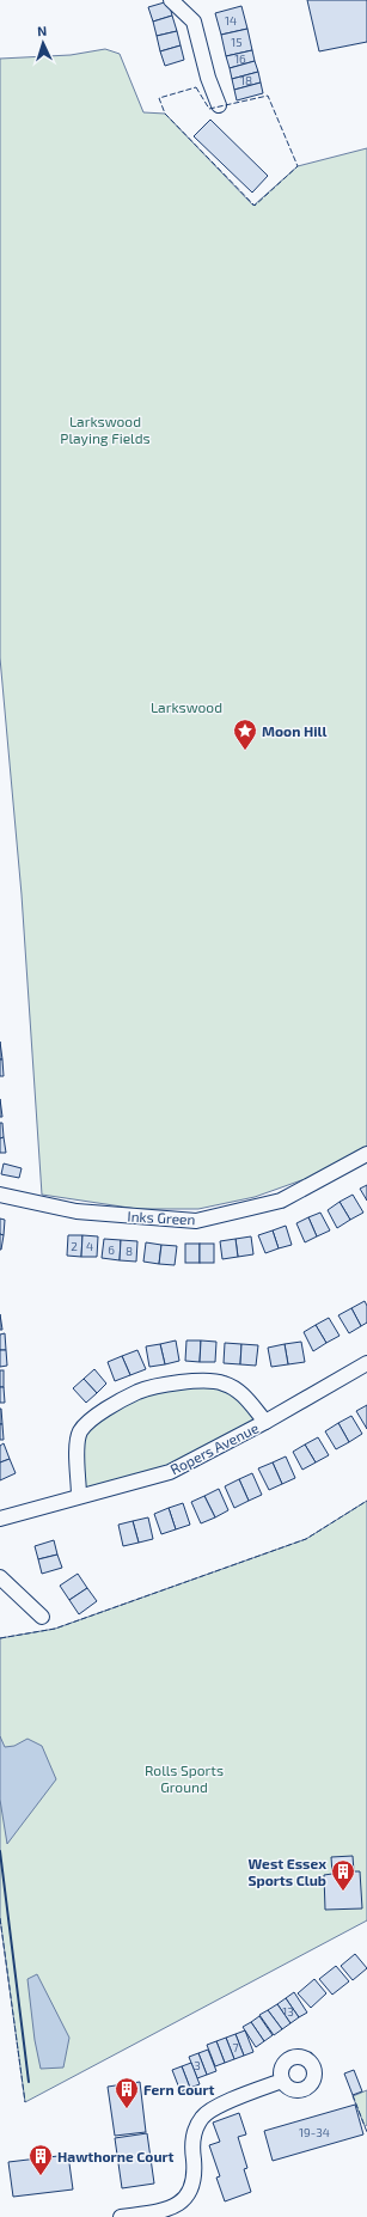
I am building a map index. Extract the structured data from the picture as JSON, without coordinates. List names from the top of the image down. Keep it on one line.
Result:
{"streets":{"street":["Inks Green","Ropers Avenue"]},"parks":["Larkswood Playing Fields","Larkswood","Rolls Sports Ground"],"places":{"place":["Moon Hill"],"building":["West Essex Sports Club","Fern Court","Hawthorne Court"]},"house_numbers":["14","15","16","18","2","4","6","8","13","7","3","19-34"],"north":"top"}
